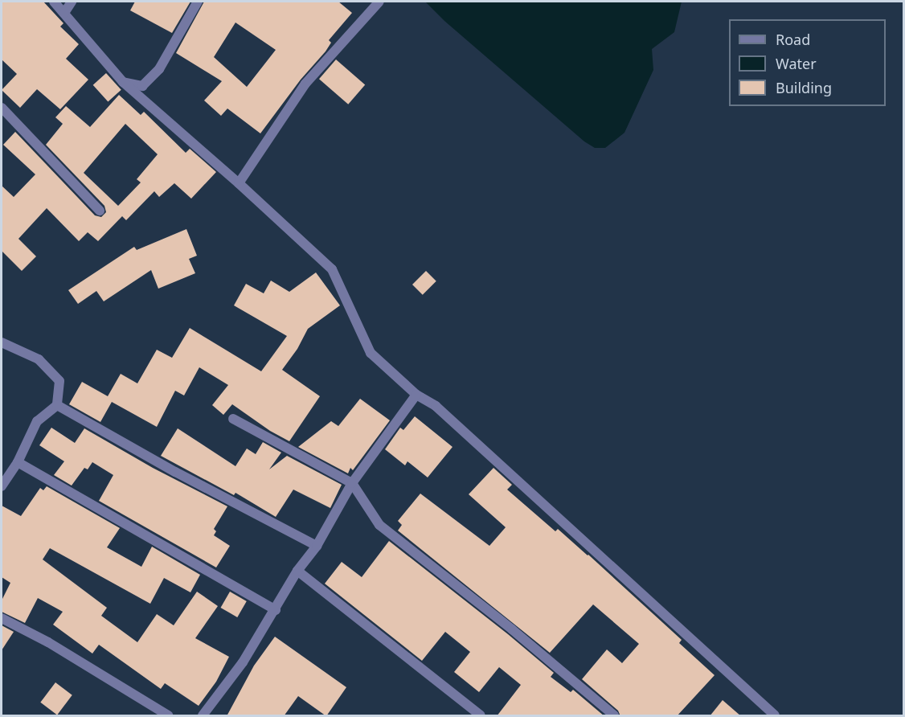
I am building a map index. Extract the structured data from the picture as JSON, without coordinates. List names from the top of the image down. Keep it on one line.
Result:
{"legend":["Road","Water","Building"]}
